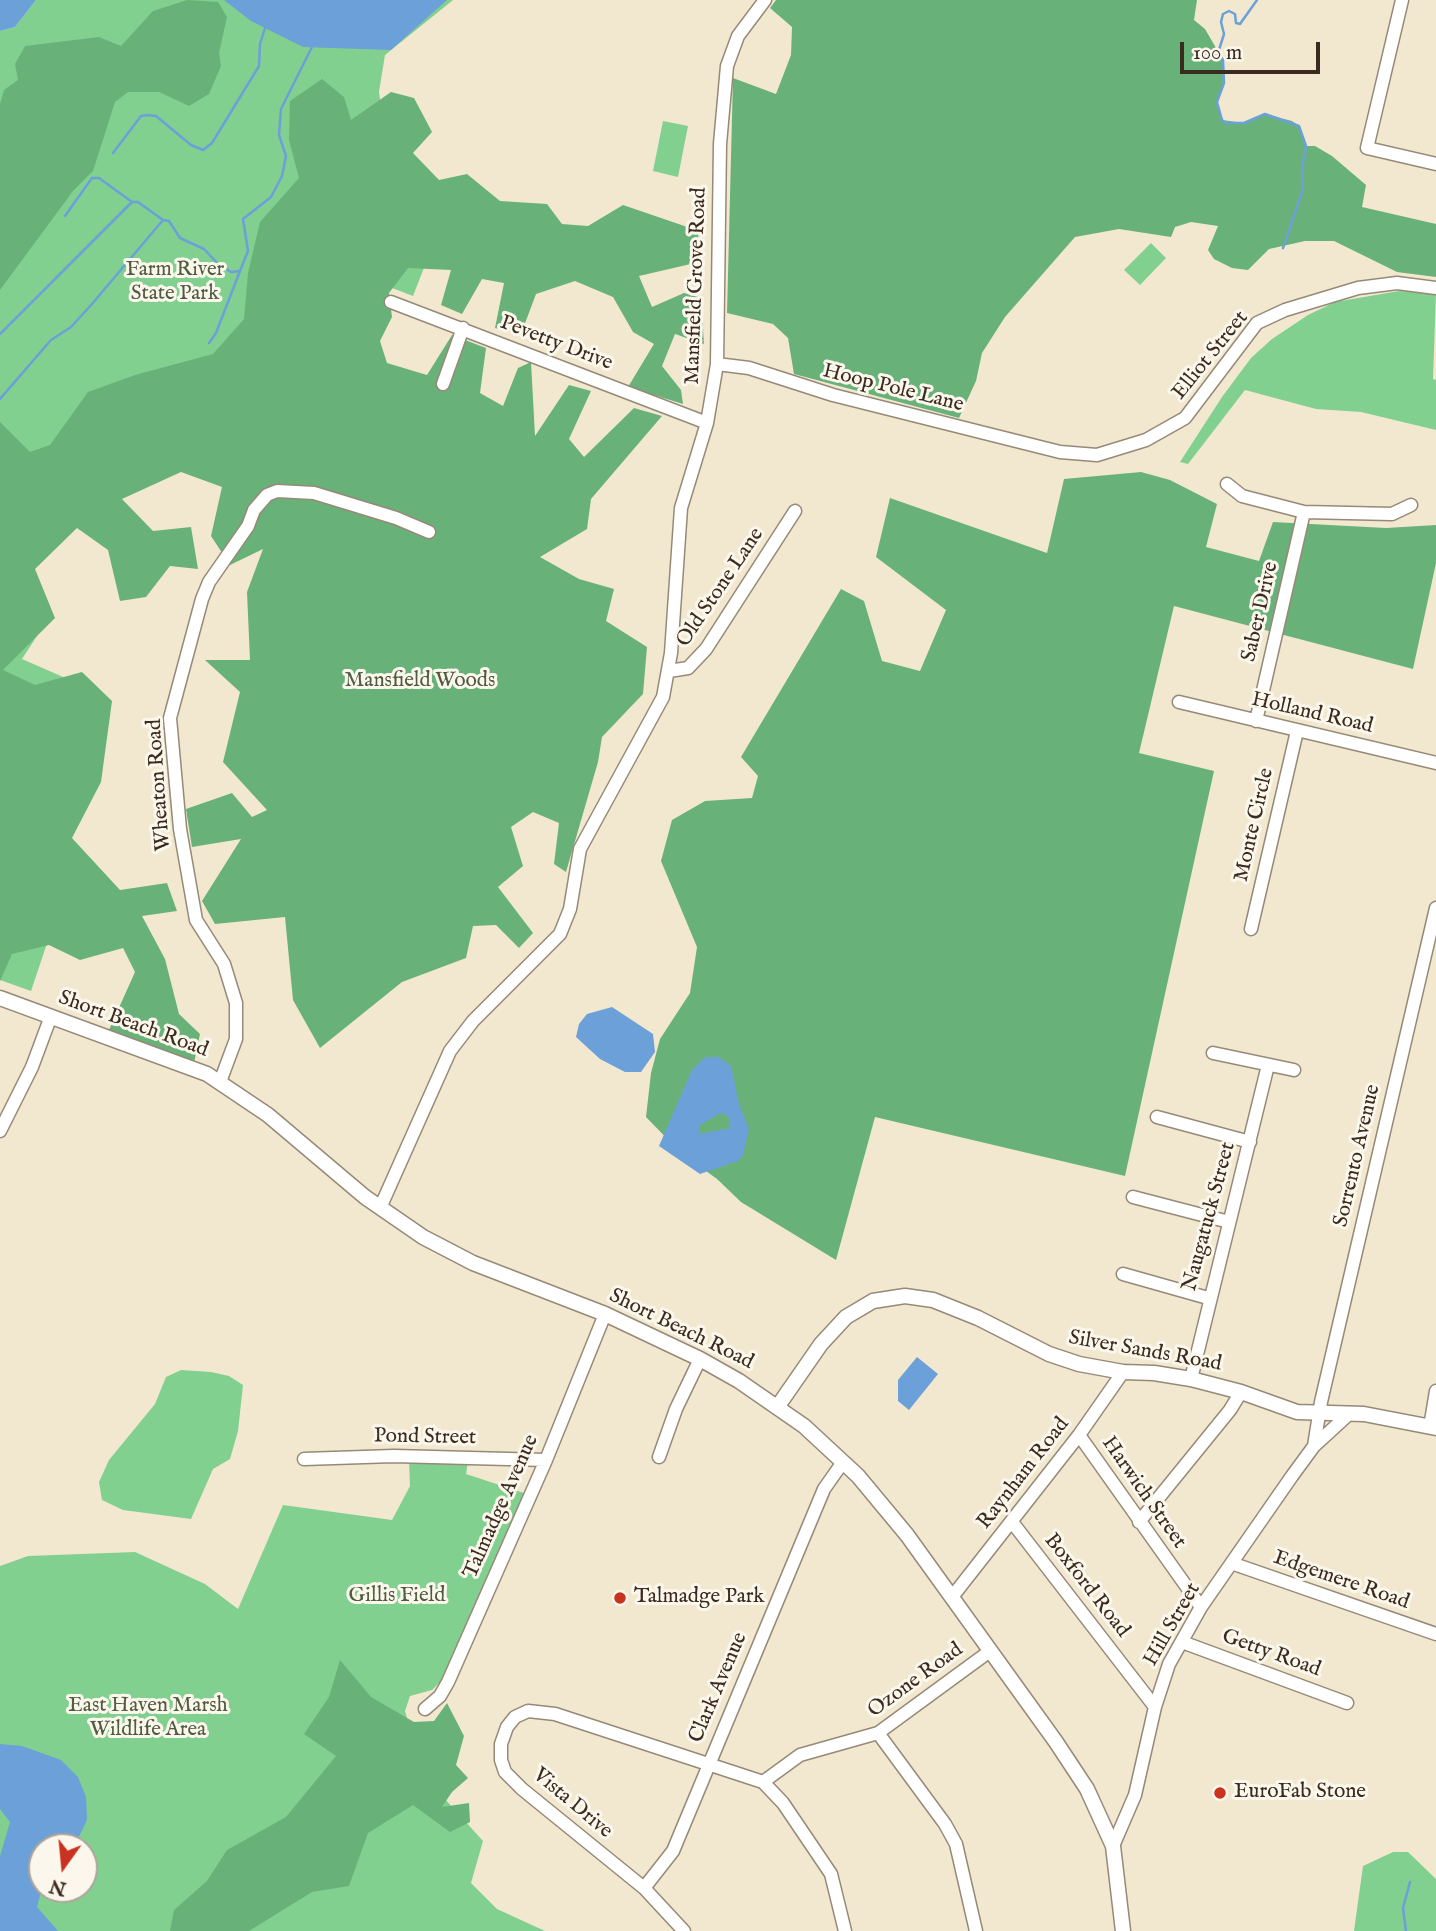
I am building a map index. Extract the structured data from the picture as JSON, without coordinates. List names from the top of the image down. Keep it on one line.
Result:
{"streets":{"main road":["Short Beach Road","Silver Sands Road"],"street":["Mansfield Grove Road","Pevetty Drive","Elliot Street","Hoop Pole Lane","Old Stone Lane","Saber Drive","Holland Road","Wheaton Road","Monte Circle","Sorrento Avenue","Naugatuck Street","Pond Street","Raynham Road","Harwich Street","Talmadge Avenue","Edgemere Road","Boxford Road","Hill Street","Getty Road","Ozone Road","Clark Avenue","Vista Drive"]},"crossings":[["Mansfield Grove Road","Pevetty Drive"],["Mansfield Grove Road","Hoop Pole Lane"],["Mansfield Grove Road","Old Stone Lane"],["Mansfield Grove Road","Short Beach Road"],["Elliot Street","Hoop Pole Lane"],["Saber Drive","Holland Road"],["Holland Road","Monte Circle"],["Wheaton Road","Short Beach Road"],["Short Beach Road","Silver Sands Road"],["Short Beach Road","Raynham Road"],["Short Beach Road","Talmadge Avenue"],["Short Beach Road","Hill Street"],["Short Beach Road","Ozone Road"],["Short Beach Road","Clark Avenue"],["Sorrento Avenue","Silver Sands Road"],["Sorrento Avenue","Hill Street"],["Naugatuck Street","Silver Sands Road"],["Silver Sands Road","Raynham Road"],["Silver Sands Road","Hill Street"],["Pond Street","Talmadge Avenue"],["Raynham Road","Harwich Street"],["Raynham Road","Boxford Road"],["Harwich Street","Hill Street"],["Edgemere Road","Hill Street"],["Boxford Road","Hill Street"],["Hill Street","Getty Road"],["Clark Avenue","Vista Drive"]],"parks":["Farm River State Park","Mansfield Woods","Gillis Field","East Haven Marsh Wildlife Area"],"places":["Talmadge Park","EuroFab Stone"],"scale_bar":"100 m","north":"bottom"}
